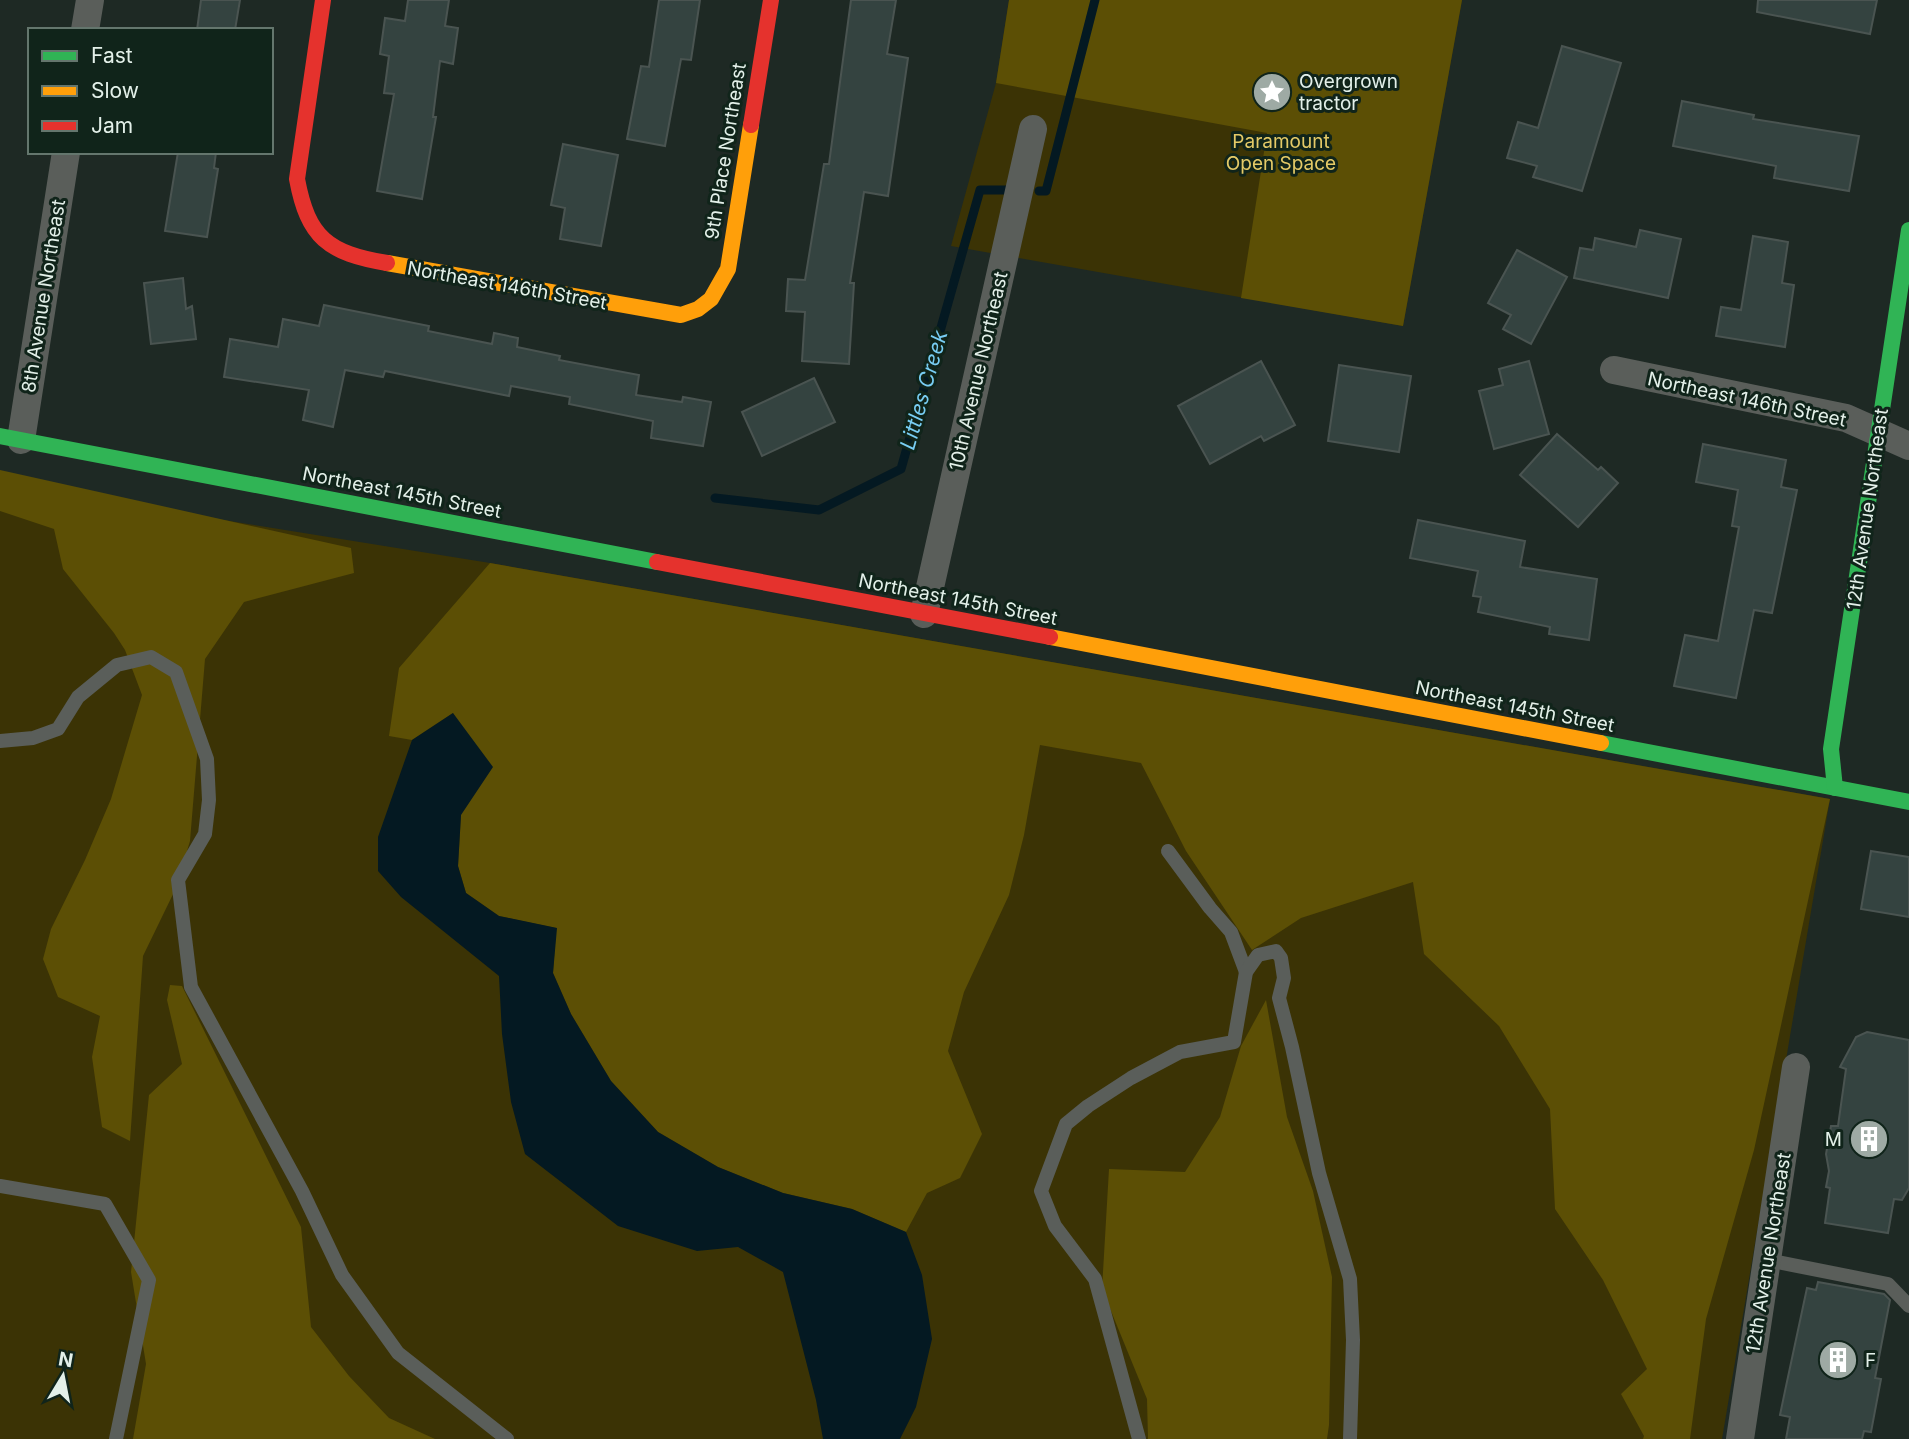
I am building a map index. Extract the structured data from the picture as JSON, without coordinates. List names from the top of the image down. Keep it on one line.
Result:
{"streets":{"main road":["9th Place Northeast","Northeast 146th Street","Northeast 145th Street","12th Avenue Northeast"],"street":["8th Avenue Northeast","10th Avenue Northeast"]},"crossings":[["9th Place Northeast","Northeast 146th Street"],["Northeast 146th Street","12th Avenue Northeast"],["8th Avenue Northeast","Northeast 145th Street"],["10th Avenue Northeast","Northeast 145th Street"],["Northeast 145th Street","12th Avenue Northeast"]],"water":["Littles Creek"],"parks":["Paramount Open Space"],"places":{"place":["Overgrown tractor"],"building":["M","F"]},"legend":["Fast","Slow","Jam"],"north":"top"}
